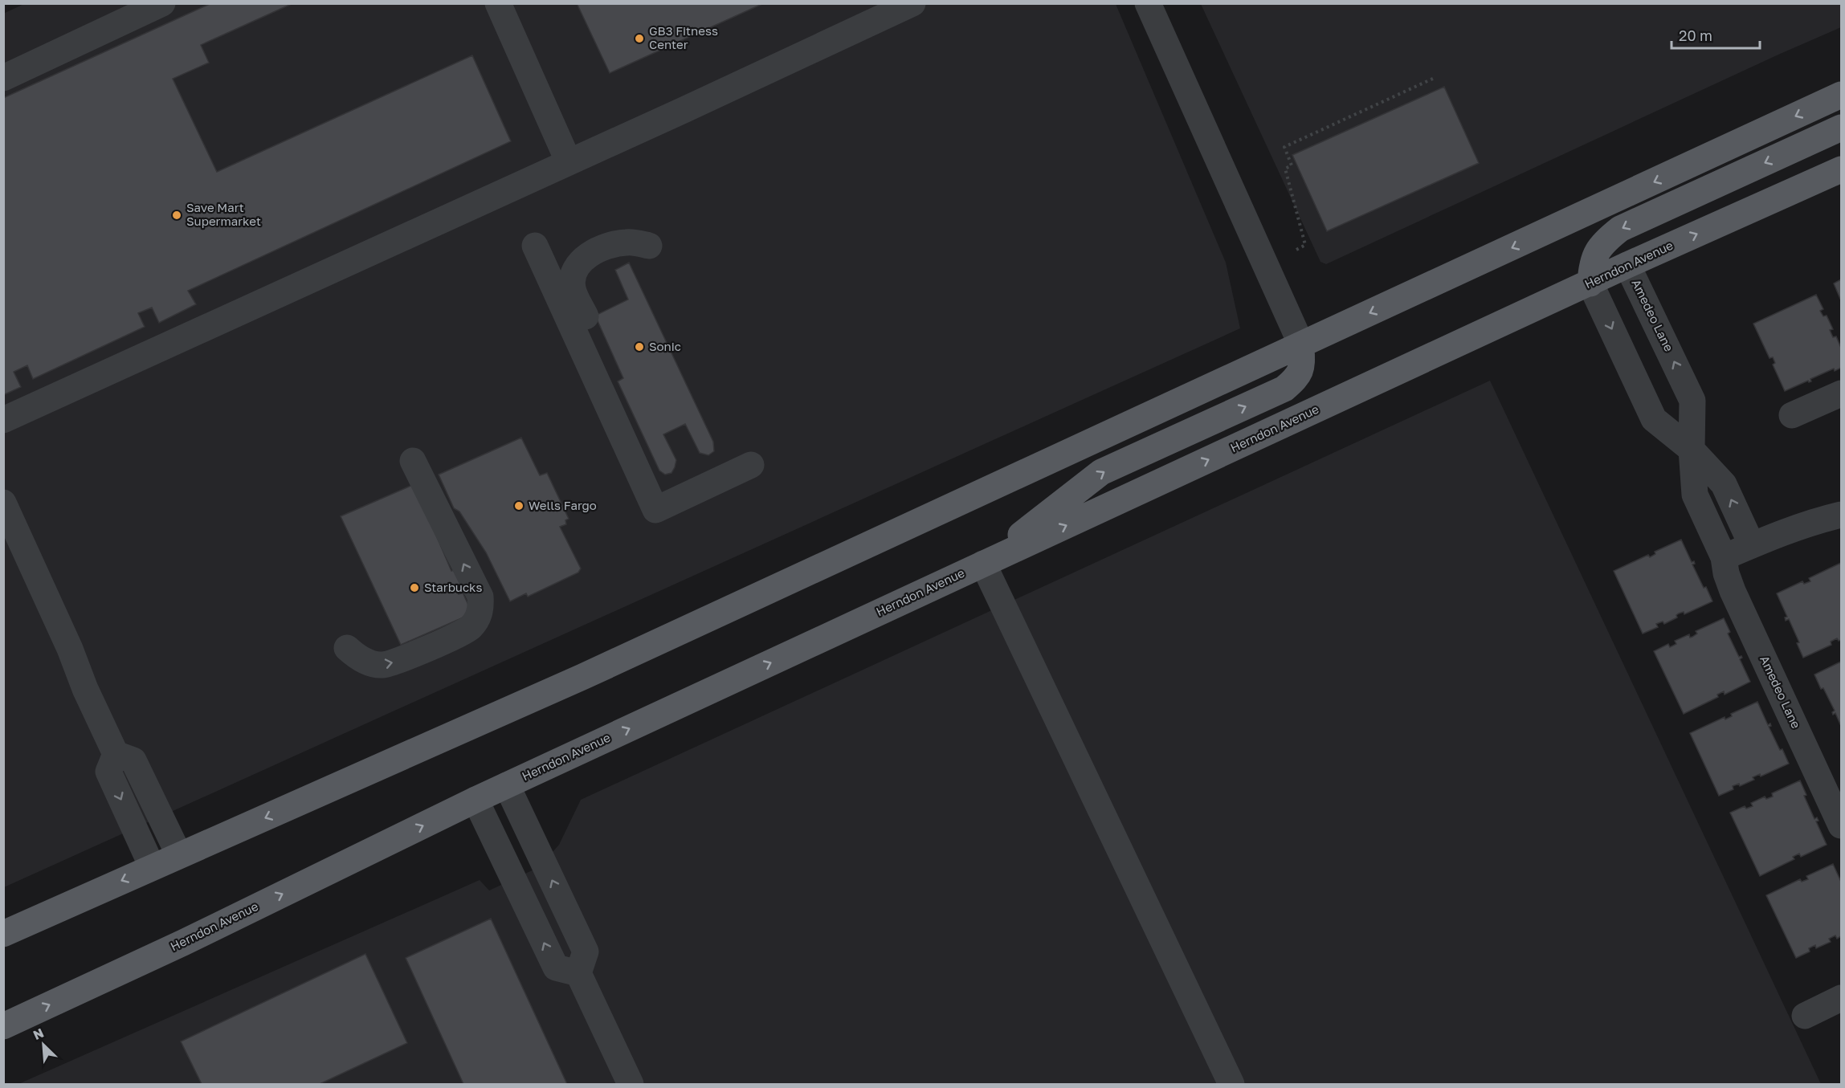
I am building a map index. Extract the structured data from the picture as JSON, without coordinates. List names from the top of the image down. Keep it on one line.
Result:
{"streets":{"main road":["Herndon Avenue"],"street":["Amedeo Lane"]},"crossings":[["Herndon Avenue","Amedeo Lane"]],"places":["GB3 Fitness Center","Save Mart Supermarket","Sonic","Wells Fargo","Starbucks"],"scale_bar":"20 m","north":"top left"}
